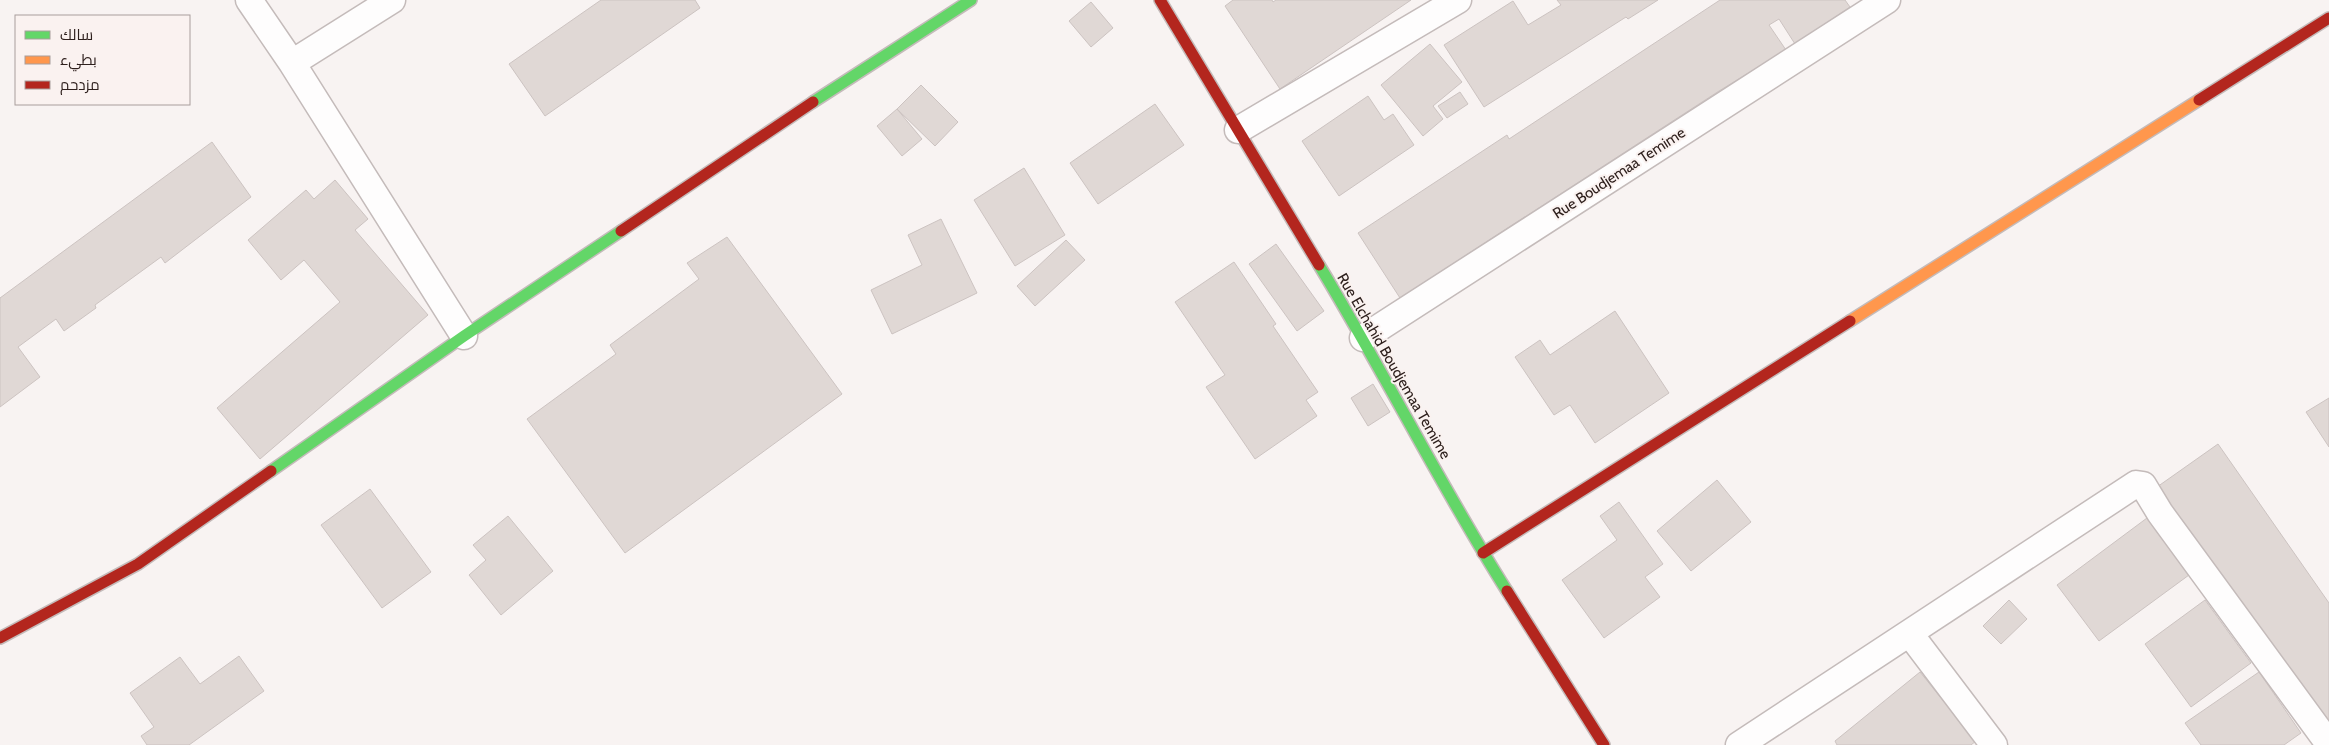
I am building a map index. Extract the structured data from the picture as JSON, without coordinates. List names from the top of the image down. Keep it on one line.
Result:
{"streets":{"street":["Rue Boudjemaa Temime","Rue Elchahid Boudjemaa Temime"]},"crossings":[["Rue Boudjemaa Temime","Rue Elchahid Boudjemaa Temime"]],"legend":["سالك","بطيء","مزدحم"]}
